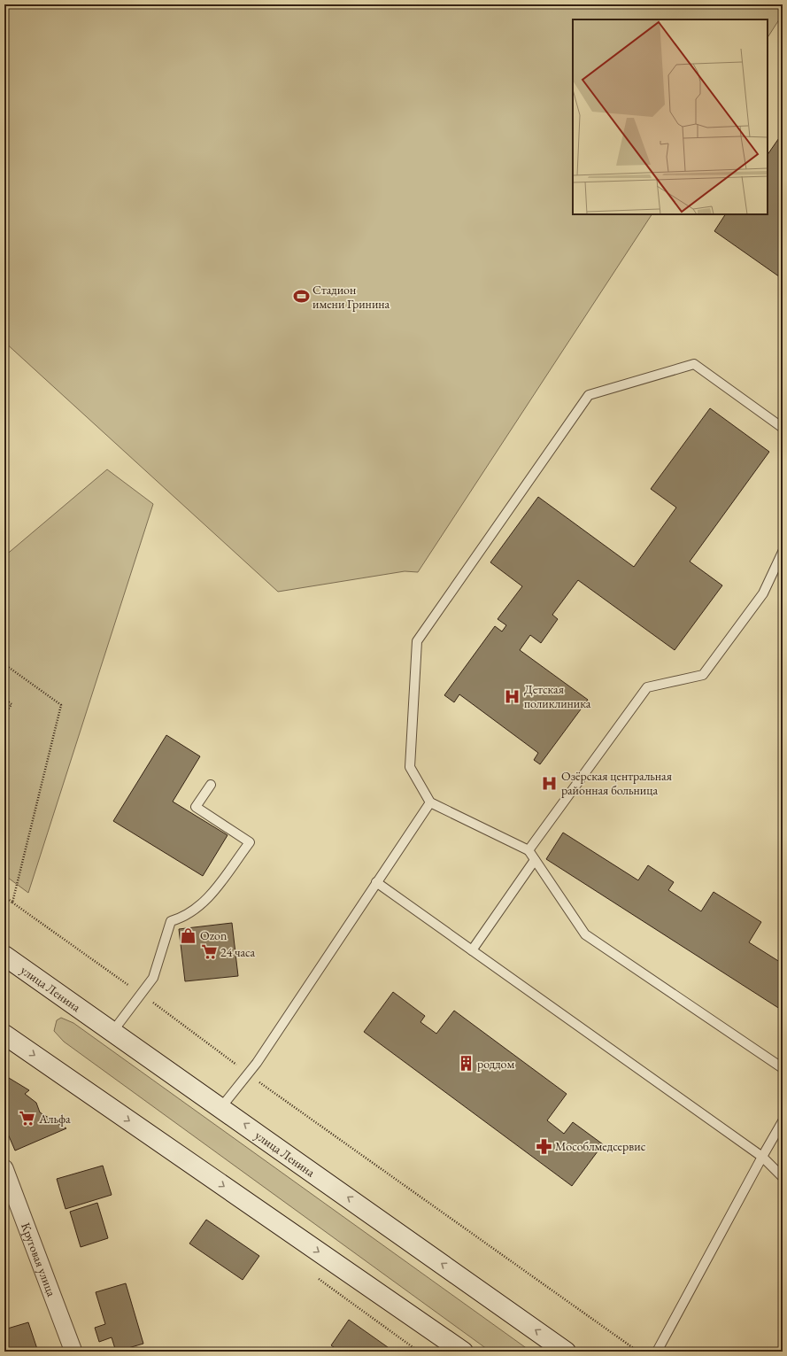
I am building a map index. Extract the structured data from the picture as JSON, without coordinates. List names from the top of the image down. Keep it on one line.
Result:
{"streets":{"main road":["улица Ленина"],"street":["Круговая улица"]},"places":{"sports":["Стадион имени Гринина"],"hospital":["Детская поликлиника","Озёрская центральная районная больница"],"shop":["Ozon"],"supermarket":["24 часа","Альфа"],"building":["роддом"],"pharmacy":["Мособлмедсервис"]}}
